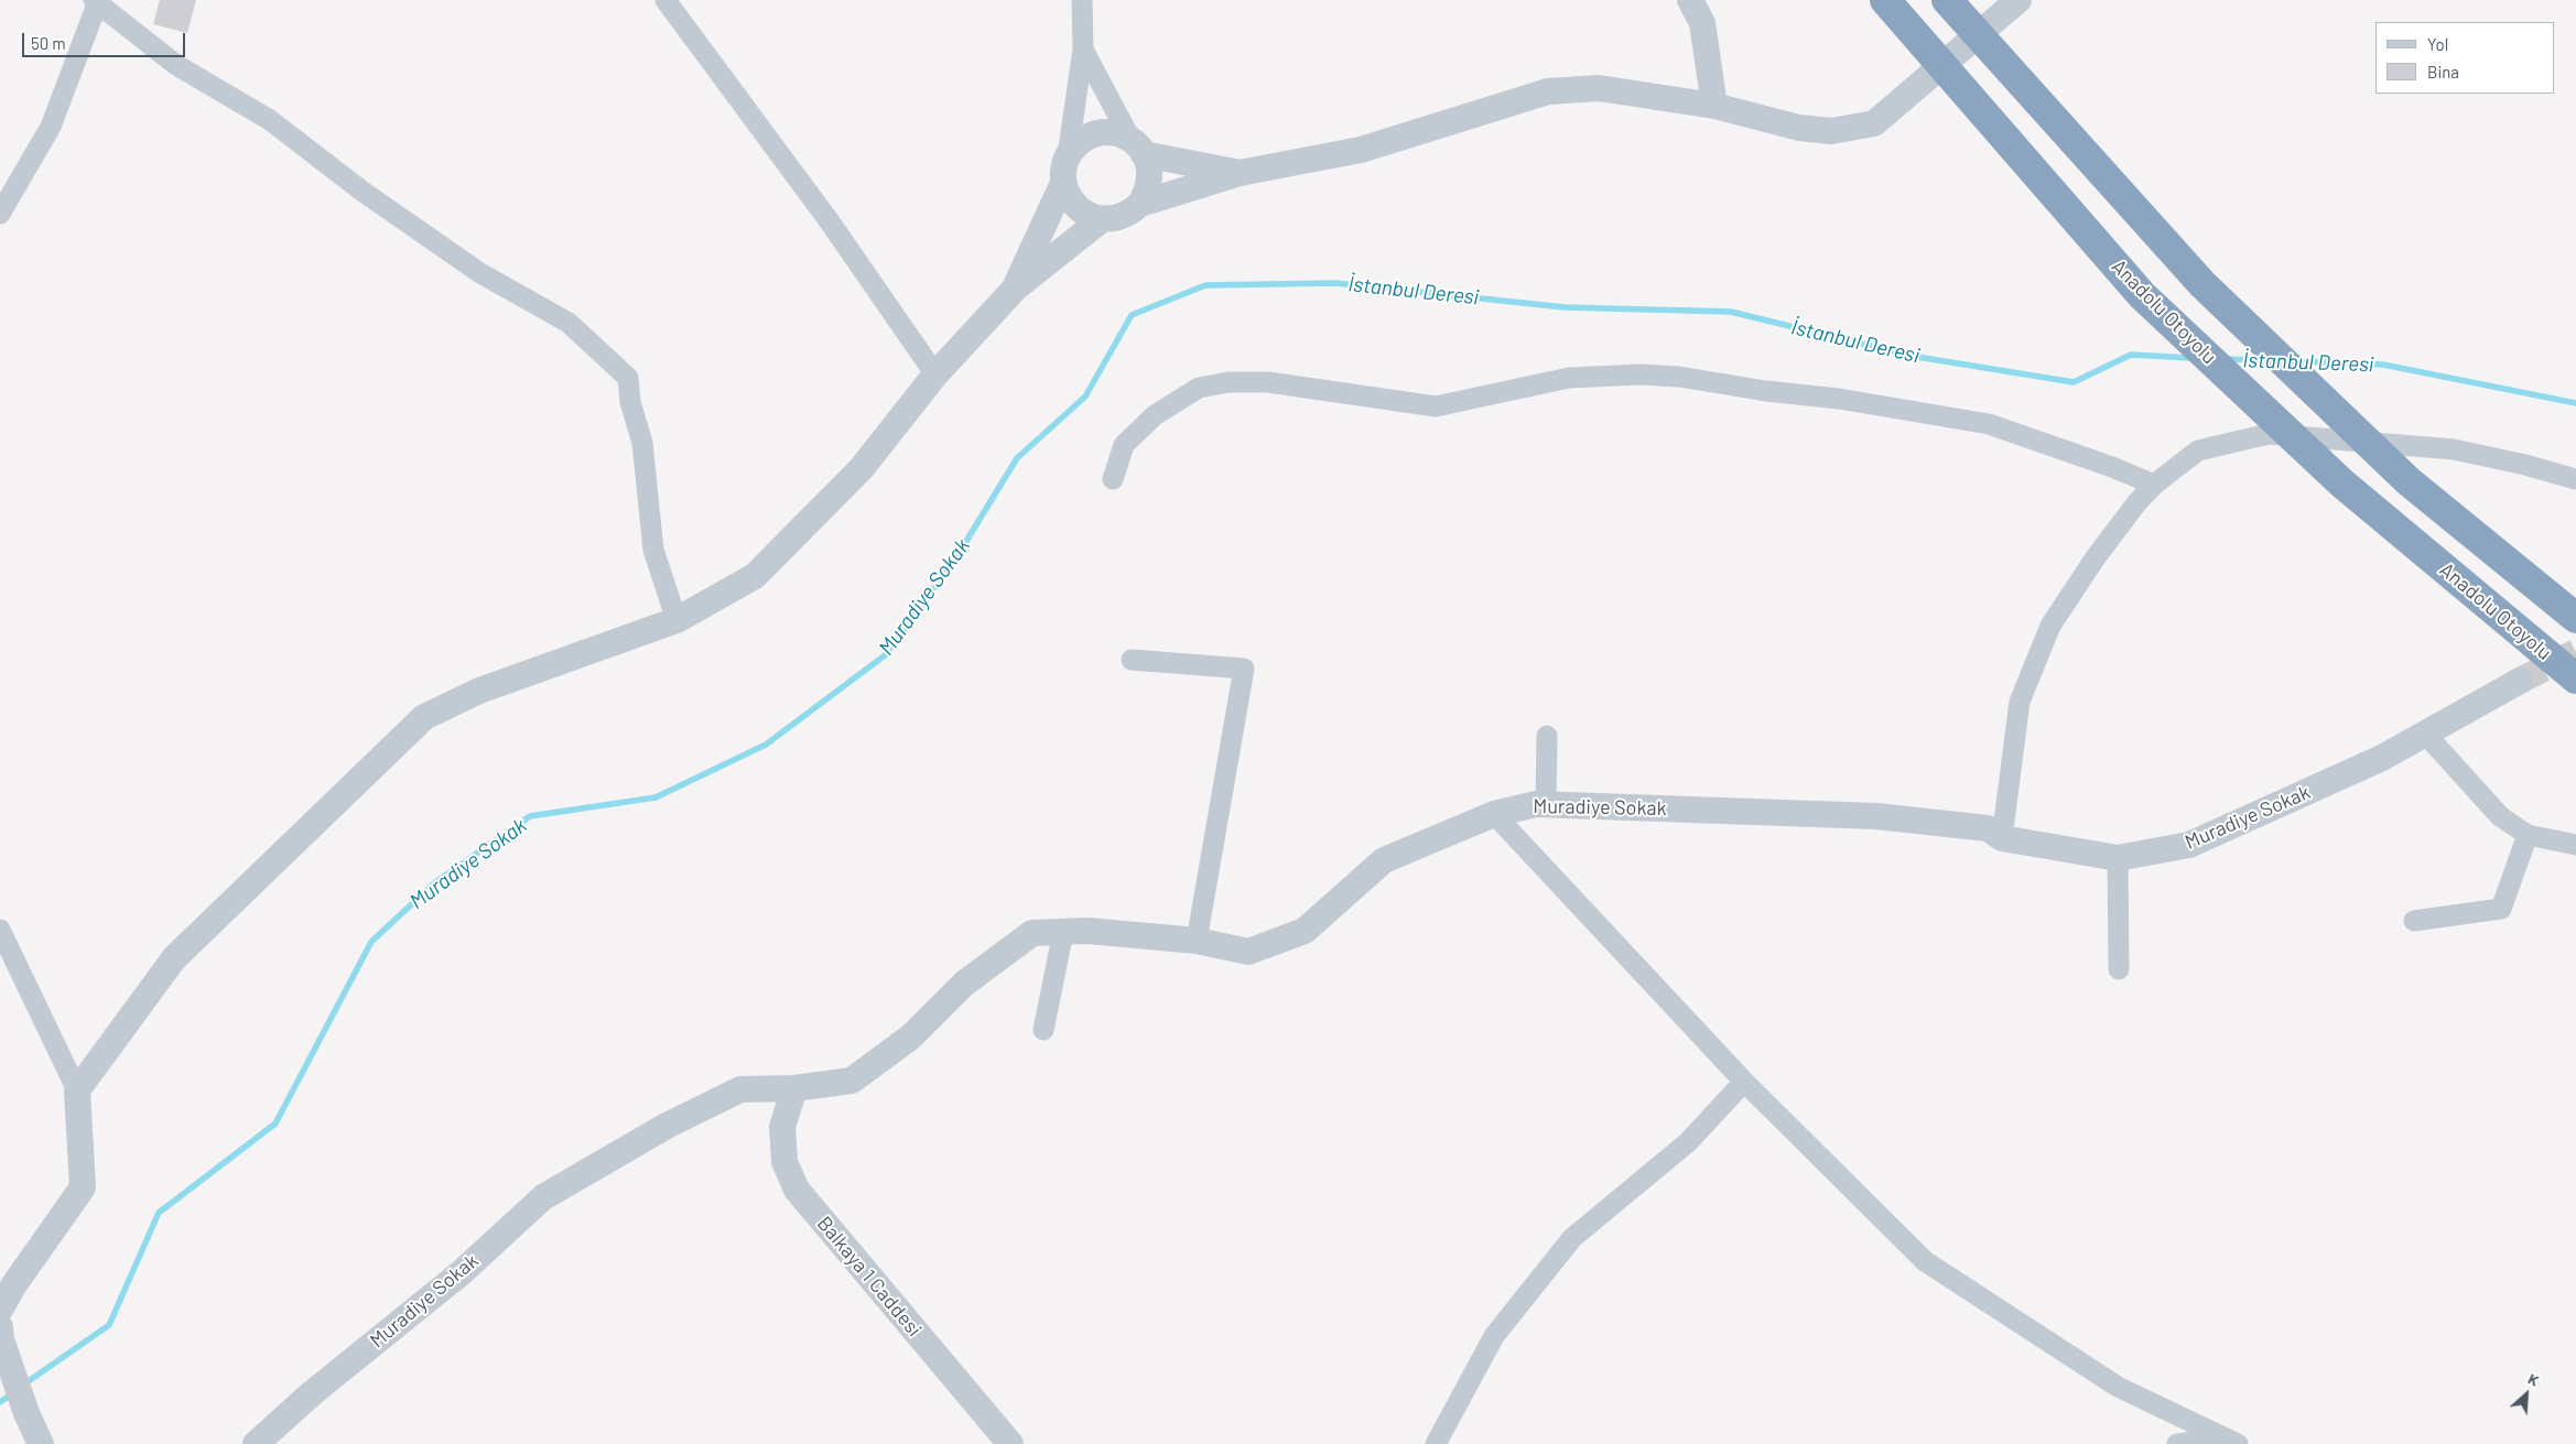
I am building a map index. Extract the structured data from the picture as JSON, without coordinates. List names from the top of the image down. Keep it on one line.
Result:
{"streets":{"highway":["Anadolu Otoyolu"],"street":["Muradiye Sokak","Balkaya 1 Caddesi"]},"crossings":[["Muradiye Sokak","Balkaya 1 Caddesi"]],"water":["İstanbul Deresi","Muradiye Sokak"],"legend":["Yol","Bina"],"scale_bar":"50 m","north":"top right"}
